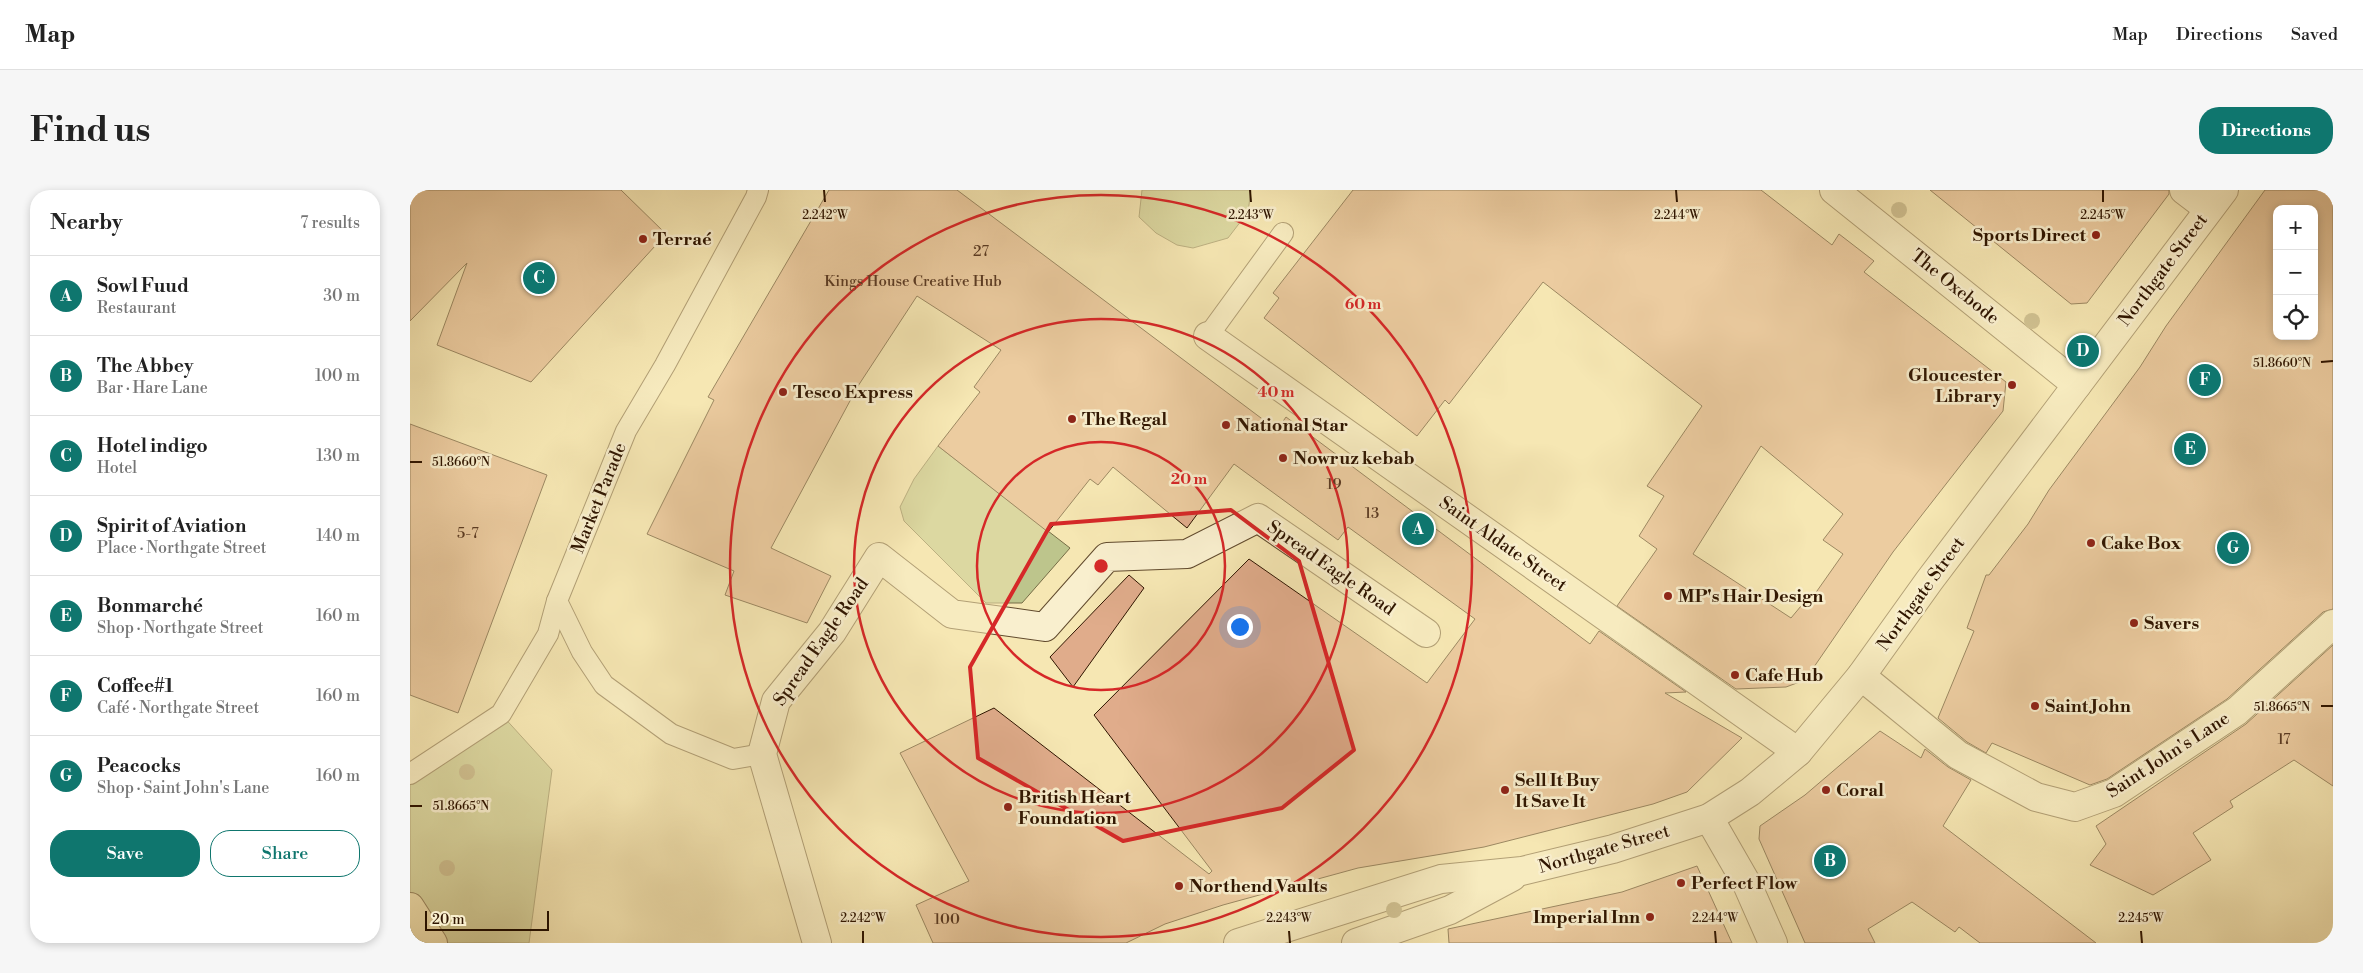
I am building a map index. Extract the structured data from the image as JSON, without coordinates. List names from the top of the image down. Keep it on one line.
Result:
{"streets":{"street":["Northgate Street","The Oxebode","Saint Aldate Street","Spread Eagle Road","Saint John's Lane"],"lane":["Market Parade"]},"crossings":[["Northgate Street","The Oxebode"],["Northgate Street","Saint Aldate Street"],["Northgate Street","Saint John's Lane"]],"places":["Sports Direct","Terraé","Gloucester Library","Tesco Express","The Regal","National Star","Nowruz kebab","Cake Box","MP's Hair Design","Savers","Cafe Hub","Saint John","Sell It Buy It Save It","Coral","British Heart Foundation","Perfect Flow","Northend Vaults","Imperial Inn"],"house_numbers":["27","Kings House Creative Hub","19","13","5-7","17","100"],"scale_bar":"20 m","page":{"header":"Map","nav":["Map","Directions","Saved"],"buttons":["Directions",["Save","Share"]],"title":"Find us","heading":["Nearby","7 results"],"map_buttons":["+","−"],"list":[{"mark":"A","name":"Sowl Fuud","note":"Restaurant","value":"30 m"},{"mark":"B","name":"The Abbey","note":"Bar · Hare Lane","value":"100 m"},{"mark":"C","name":"Hotel indigo","note":"Hotel","value":"130 m"},{"mark":"D","name":"Spirit of Aviation","note":"Place · Northgate Street","value":"140 m"},{"mark":"E","name":"Bonmarché","note":"Shop · Northgate Street","value":"160 m"},{"mark":"F","name":"Coffee#1","note":"Café · Northgate Street","value":"160 m"},{"mark":"G","name":"Peacocks","note":"Shop · Saint John's Lane","value":"160 m"}],"pins":["C","D","F","E","A","G","B"],"scale":"20 m"},"coordinates":["2.242°W","2.243°W","2.244°W","2.245°W","51.8660°N","51.8665°N"],"rings":["60 m","40 m","20 m"]}
